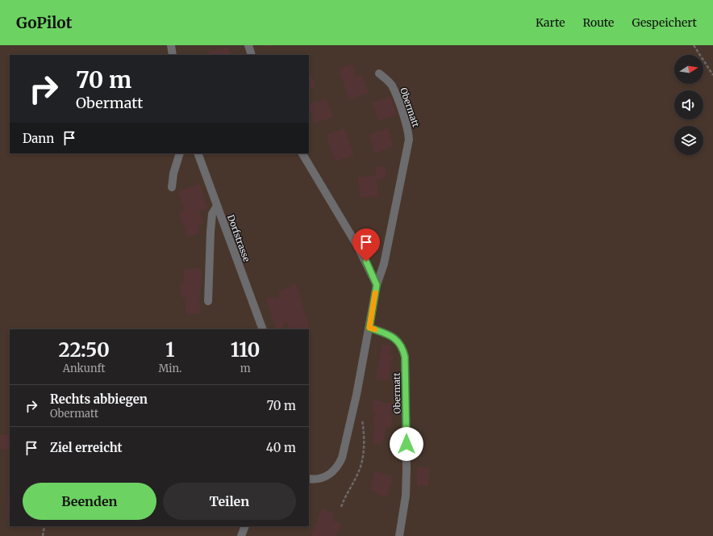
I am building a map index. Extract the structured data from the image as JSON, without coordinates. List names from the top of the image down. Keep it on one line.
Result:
{"streets":{"street":["Obermatt","Dorfstrasse"]},"north":"right","page":{"header":"GoPilot","nav":["Karte","Route","Gespeichert"],"turn":["70 m","Obermatt"],"then":"Dann","eta":["22:50","Ankunft","1","Min.","110","m"],"list":[{"name":"Rechts abbiegen","note":"Obermatt","value":"70 m"},{"name":"Ziel erreicht","value":"40 m"}],"buttons":["Beenden","Teilen"]}}
